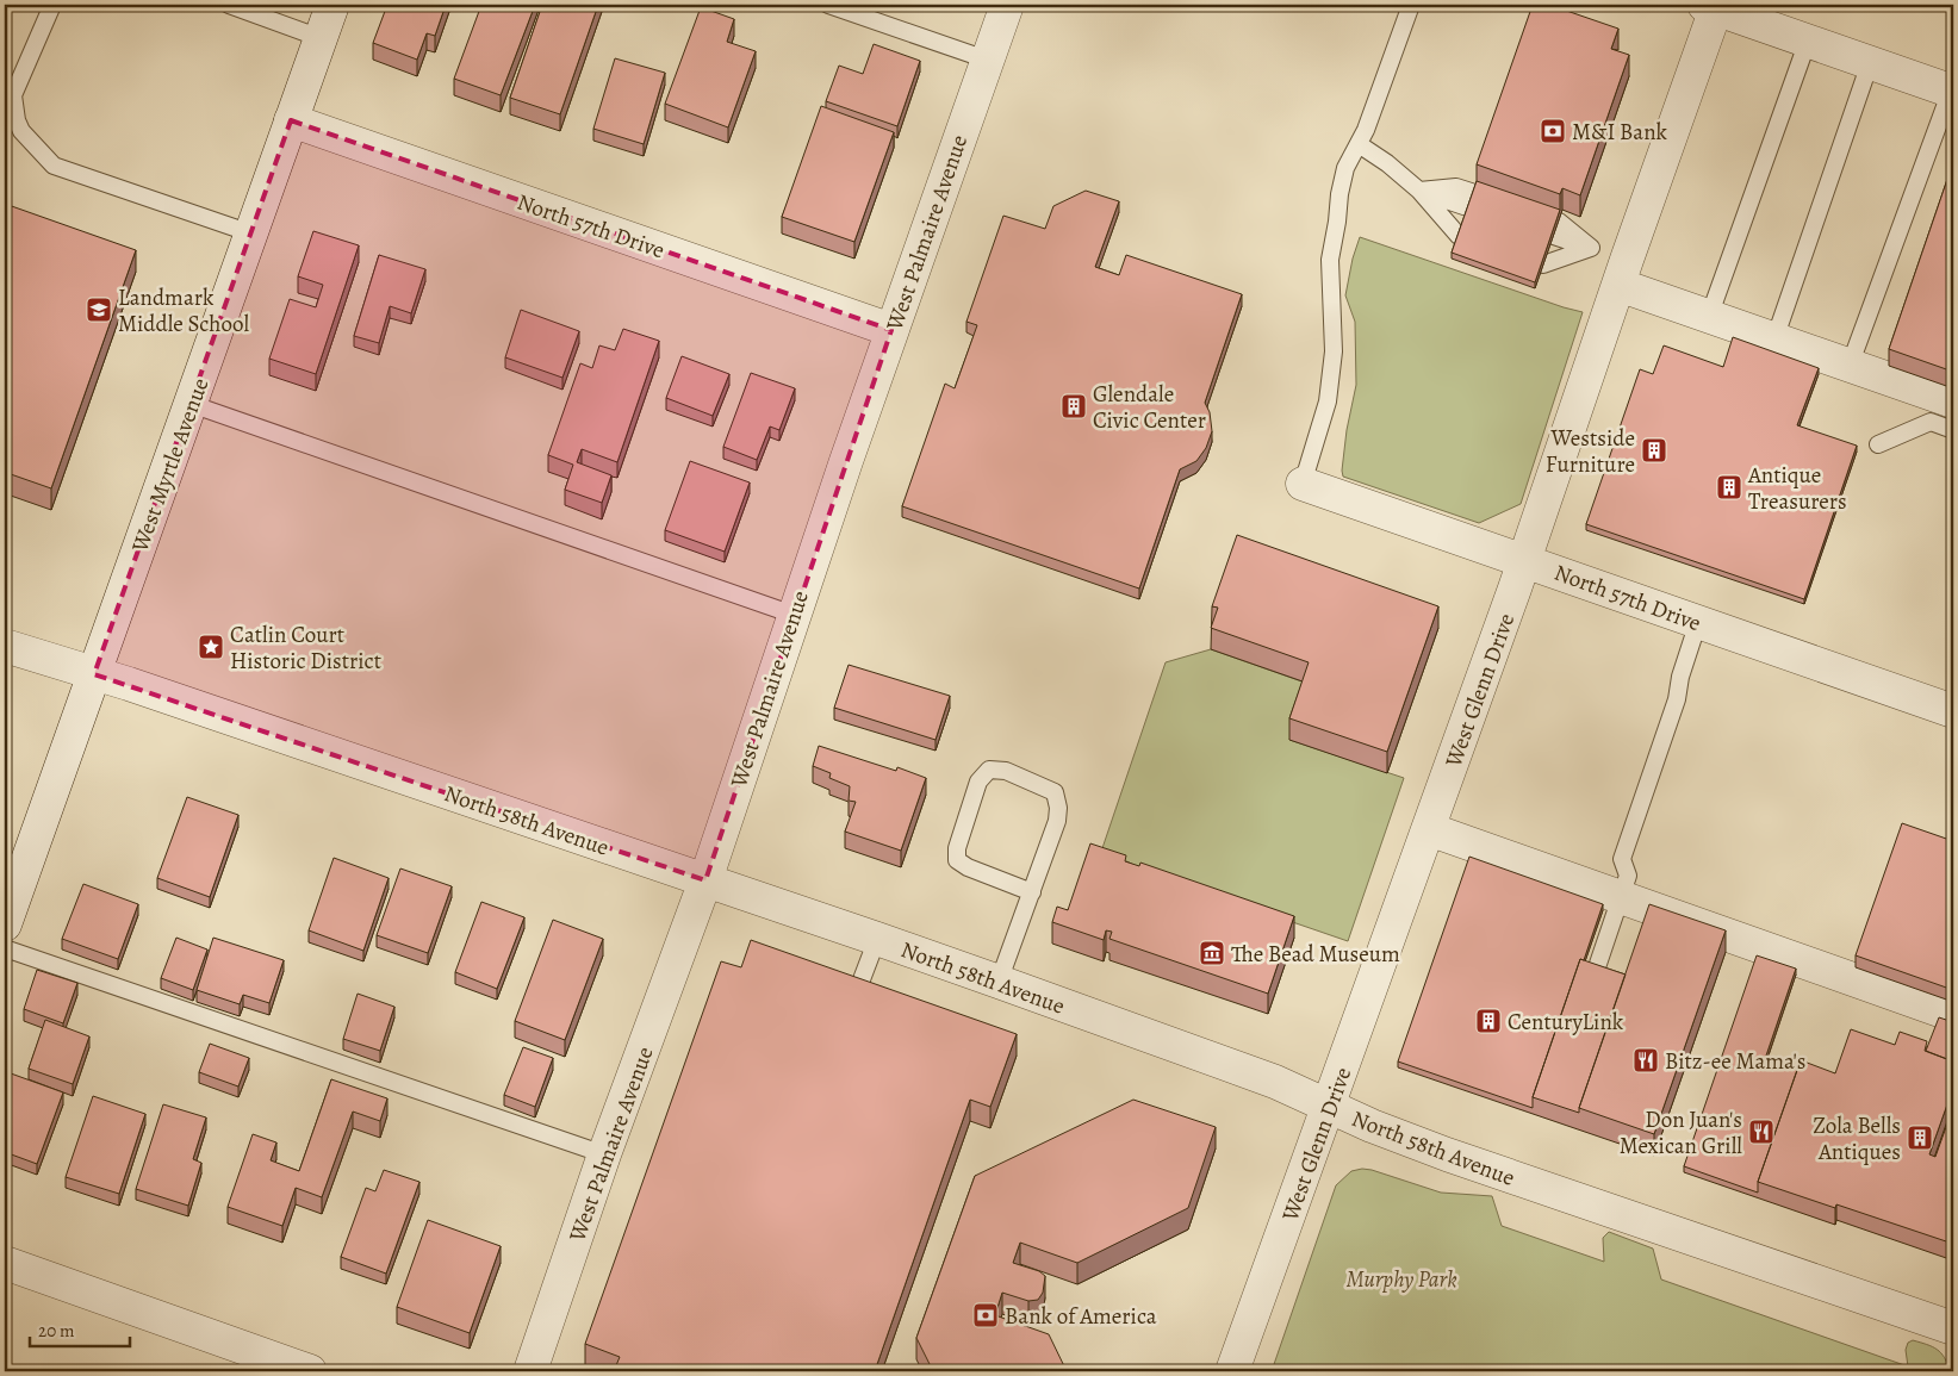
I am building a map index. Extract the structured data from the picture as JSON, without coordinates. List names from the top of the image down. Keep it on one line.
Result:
{"streets":{"street":["North 57th Drive","West Palmaire Avenue","West Myrtle Avenue","West Glenn Drive","North 58th Avenue"]},"crossings":[["North 57th Drive","West Palmaire Avenue"],["North 57th Drive","West Myrtle Avenue"],["North 57th Drive","West Glenn Drive"],["West Palmaire Avenue","North 58th Avenue"],["West Myrtle Avenue","North 58th Avenue"],["West Glenn Drive","North 58th Avenue"]],"parks":["Murphy Park"],"places":{"bank":["M&I Bank","Bank of America"],"school or university":["Landmark Middle School"],"building":["Glendale Civic Center","Westside Furniture","Antique Treasurers","CenturyLink","Zola Bells Antiques"],"place":["Catlin Court Historic District"],"museum":["The Bead Museum"],"restaurant":["Bitz-ee Mama's","Don Juan's Mexican Grill"]},"scale_bar":"20 m"}
